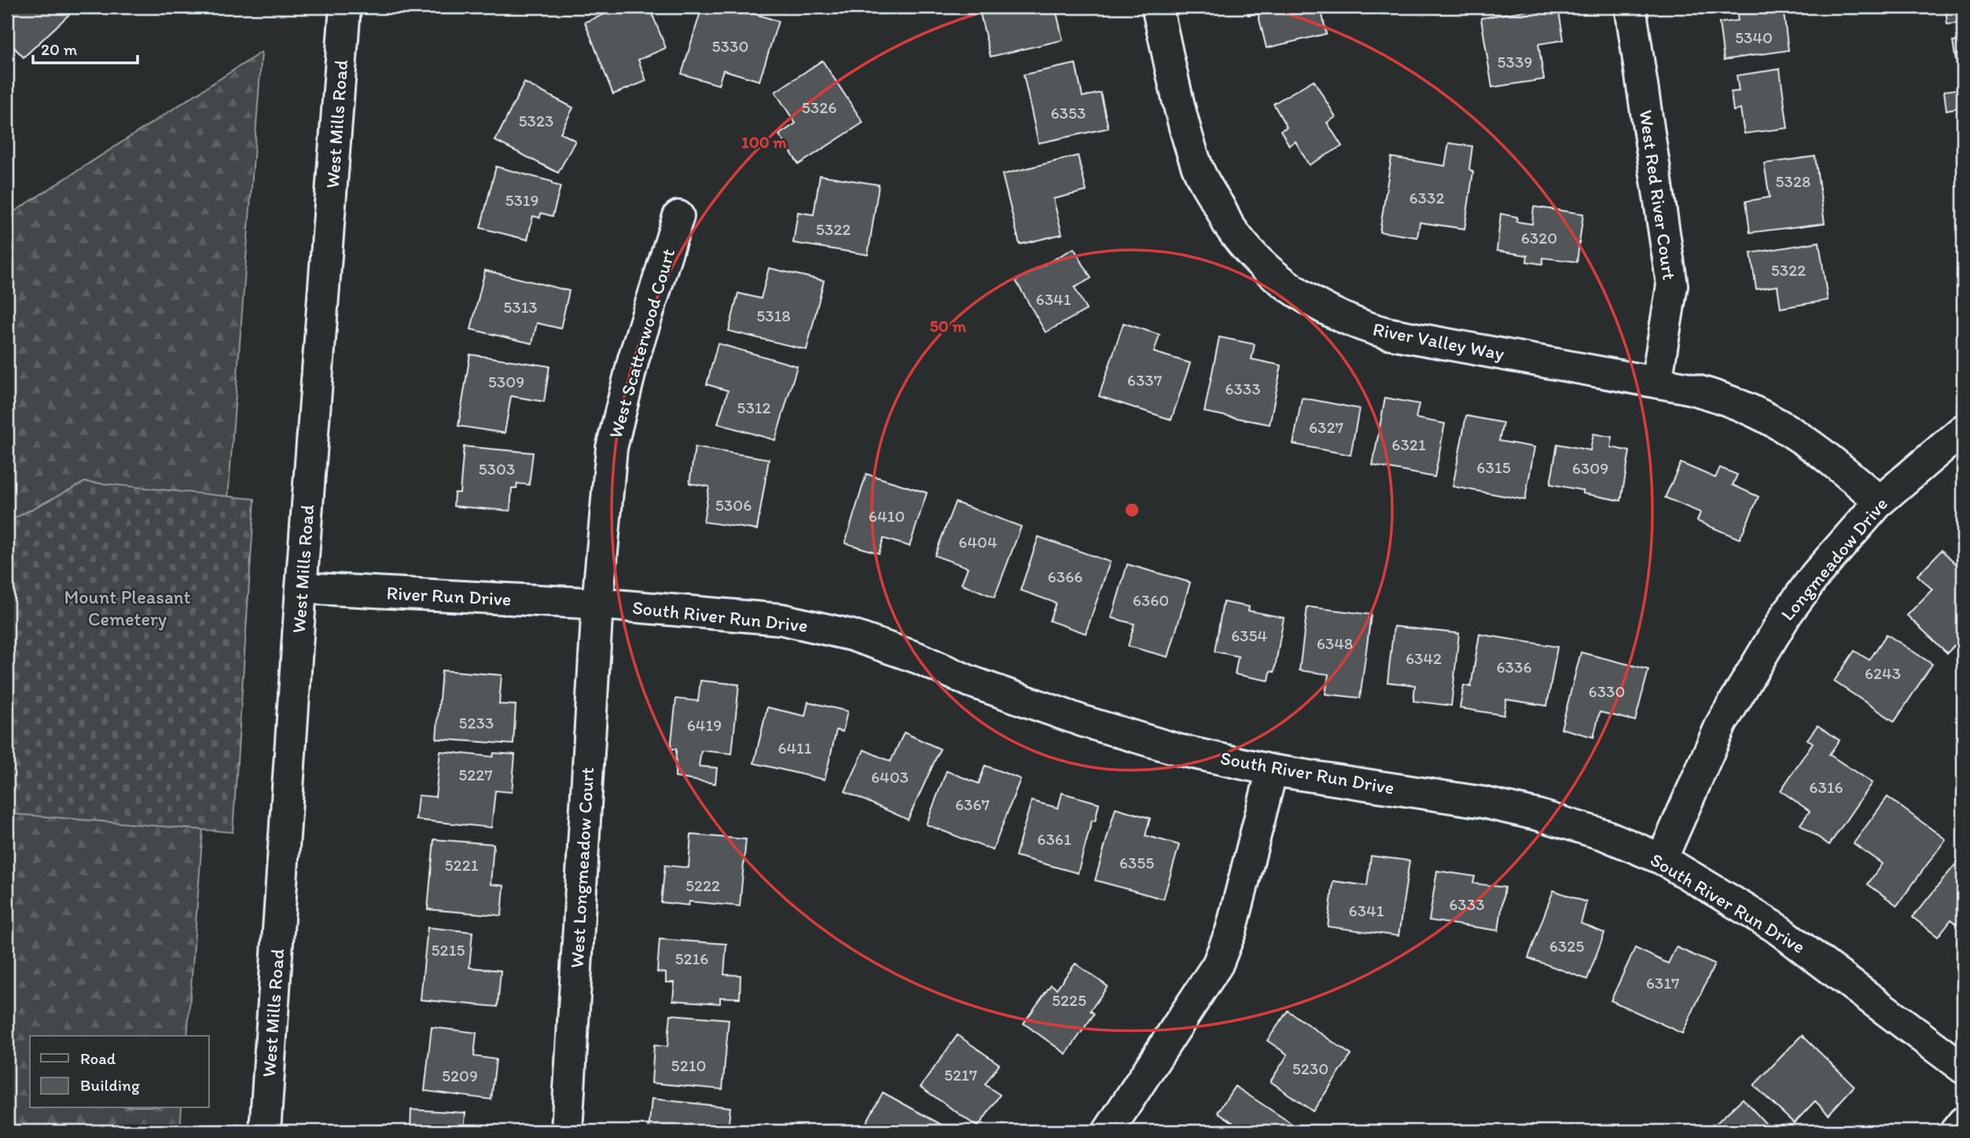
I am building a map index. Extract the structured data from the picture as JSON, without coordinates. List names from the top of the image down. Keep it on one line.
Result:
{"streets":{"street":["West Mills Road","West Red River Court","River Valley Way","West Scatterwood Court","Longmeadow Drive","River Run Drive","South River Run Drive","West Longmeadow Court"]},"crossings":[["West Mills Road","River Run Drive"],["West Red River Court","River Valley Way"],["River Valley Way","Longmeadow Drive"],["West Scatterwood Court","River Run Drive"],["West Scatterwood Court","South River Run Drive"],["West Scatterwood Court","West Longmeadow Court"],["Longmeadow Drive","South River Run Drive"],["River Run Drive","South River Run Drive"],["River Run Drive","West Longmeadow Court"],["South River Run Drive","West Longmeadow Court"]],"parks":["Mount Pleasant Cemetery"],"house_numbers":["5340","5330","5339","5326","6353","5323","5328","6332","5319","5322","6320","5322","6341","5313","5318","6337","5309","6333","5312","6327","6321","6315","6309","5303","5306","6410","6404","6366","6360","6354","6348","6342","6336","6243","6330","5233","6419","6411","5227","6403","6316","6367","6361","6355","5221","5222","6333","6341","6325","5215","5216","6317","5225","5210","5230","5217","5209"],"legend":["Road","Building"],"scale_bar":"20 m","rings":["100 m","50 m"]}
